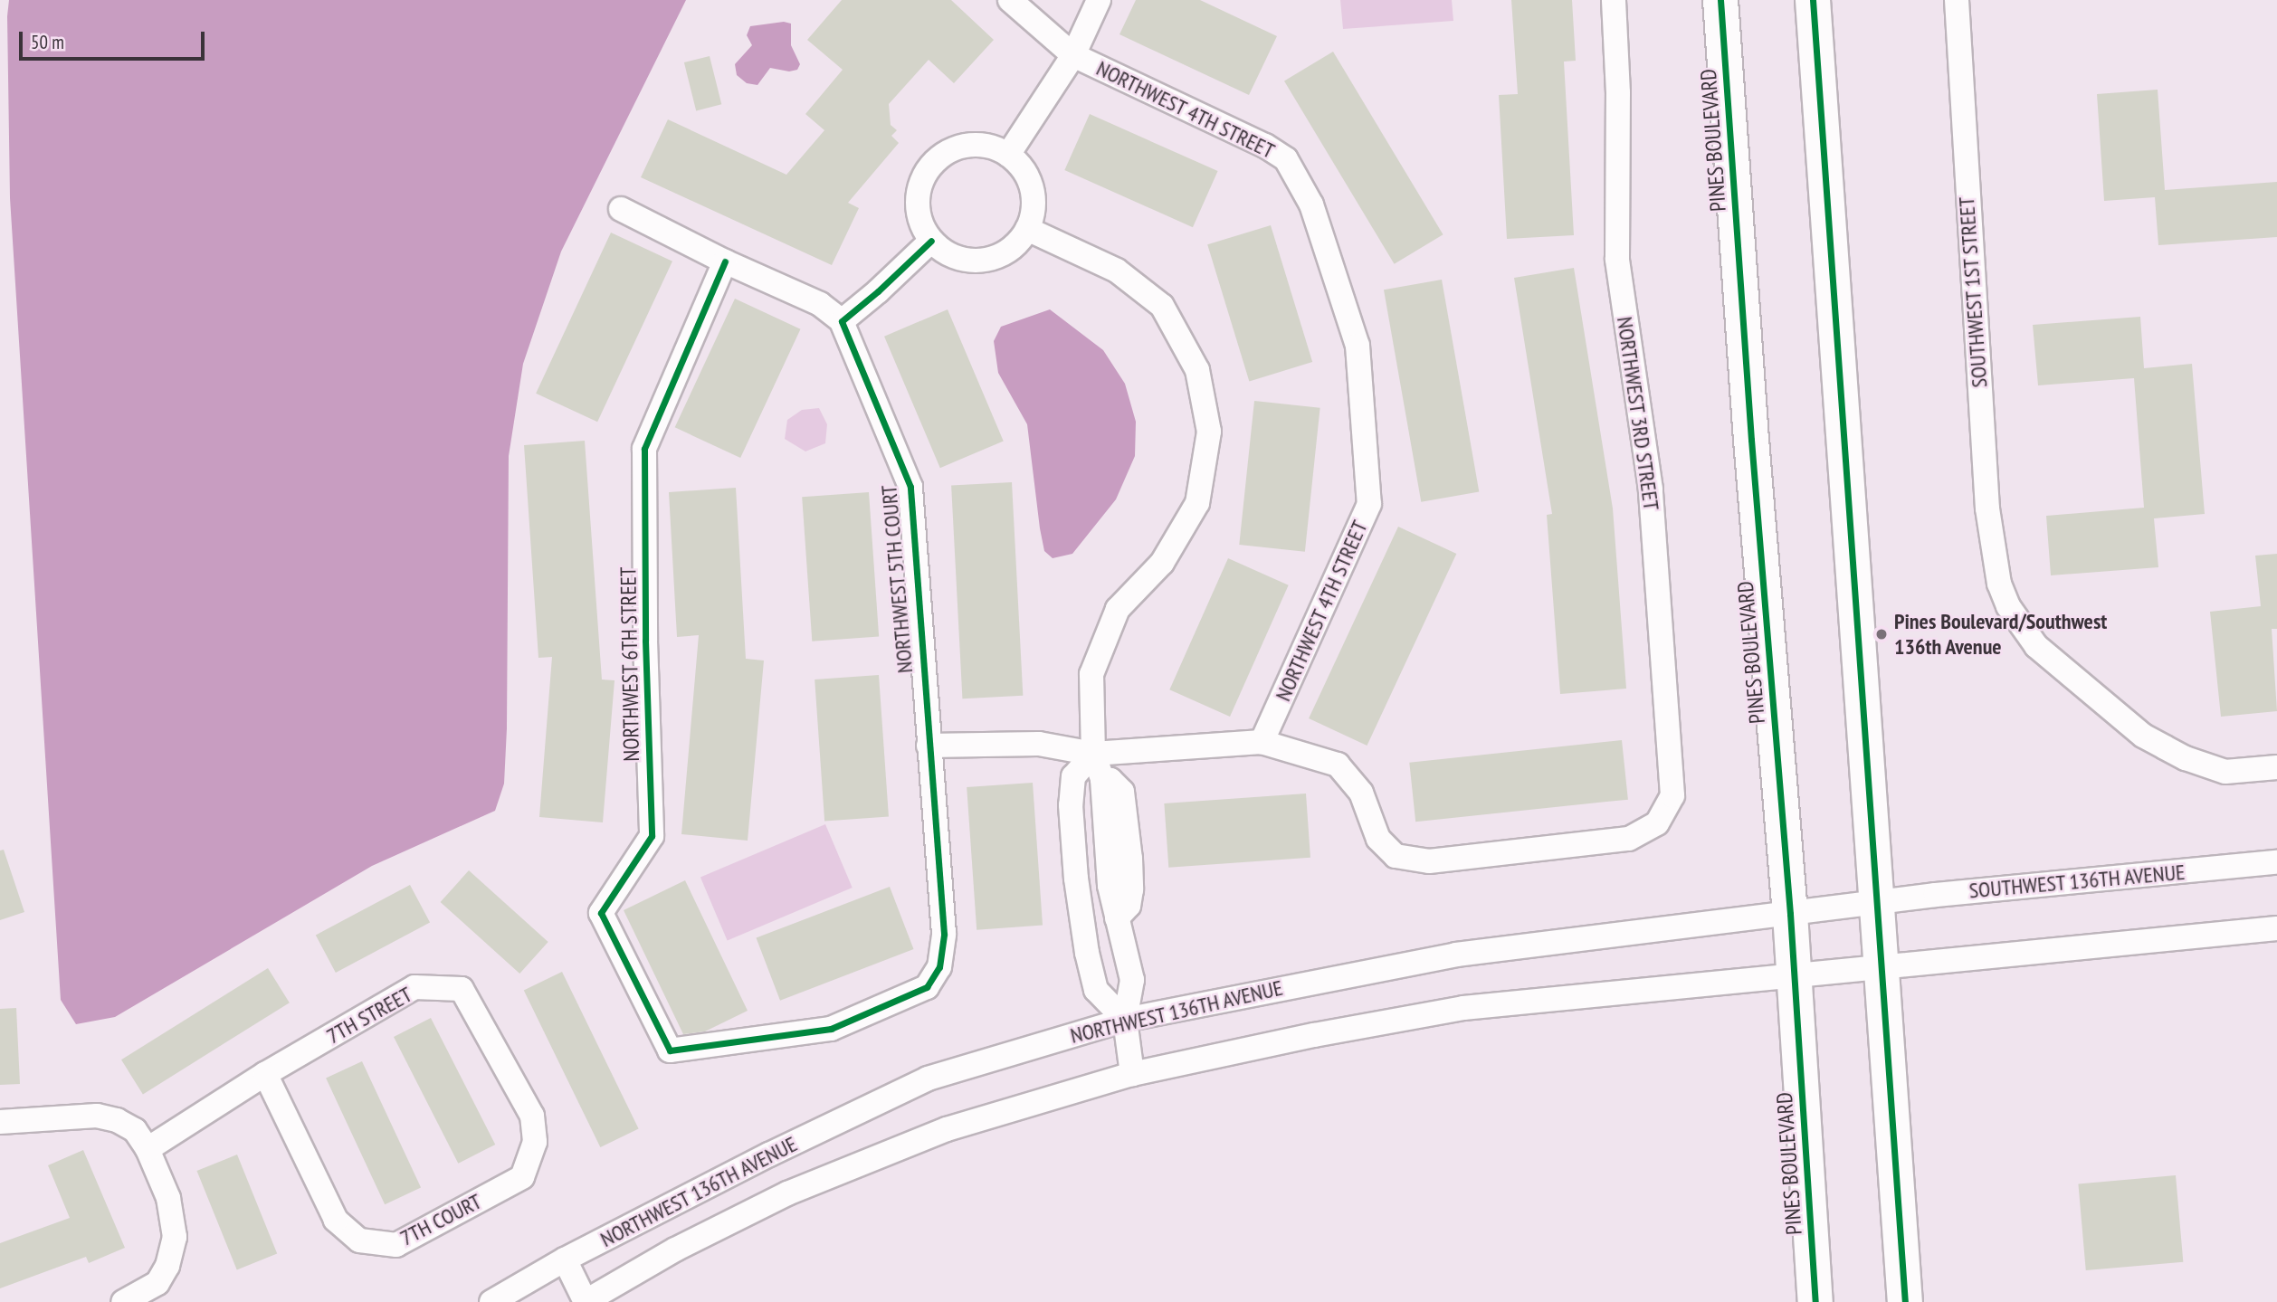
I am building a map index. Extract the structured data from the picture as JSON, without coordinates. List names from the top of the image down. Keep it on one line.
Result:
{"streets":{"highway":["PINES BOULEVARD"],"street":["NORTHWEST 4TH STREET","SOUTHWEST 1ST STREET","NORTHWEST 3RD STREET","NORTHWEST 5TH COURT","NORTHWEST 6TH STREET","SOUTHWEST 136TH AVENUE","NORTHWEST 136TH AVENUE","7TH STREET","7TH COURT"]},"crossings":[["NORTHWEST 4TH STREET","NORTHWEST 3RD STREET"],["PINES BOULEVARD","NORTHWEST 136TH AVENUE"],["NORTHWEST 5TH COURT","NORTHWEST 6TH STREET"],["SOUTHWEST 136TH AVENUE","NORTHWEST 136TH AVENUE"],["7TH STREET","7TH COURT"]],"places":["Pines Boulevard/Southwest 136th Avenue"],"scale_bar":"50 m"}
